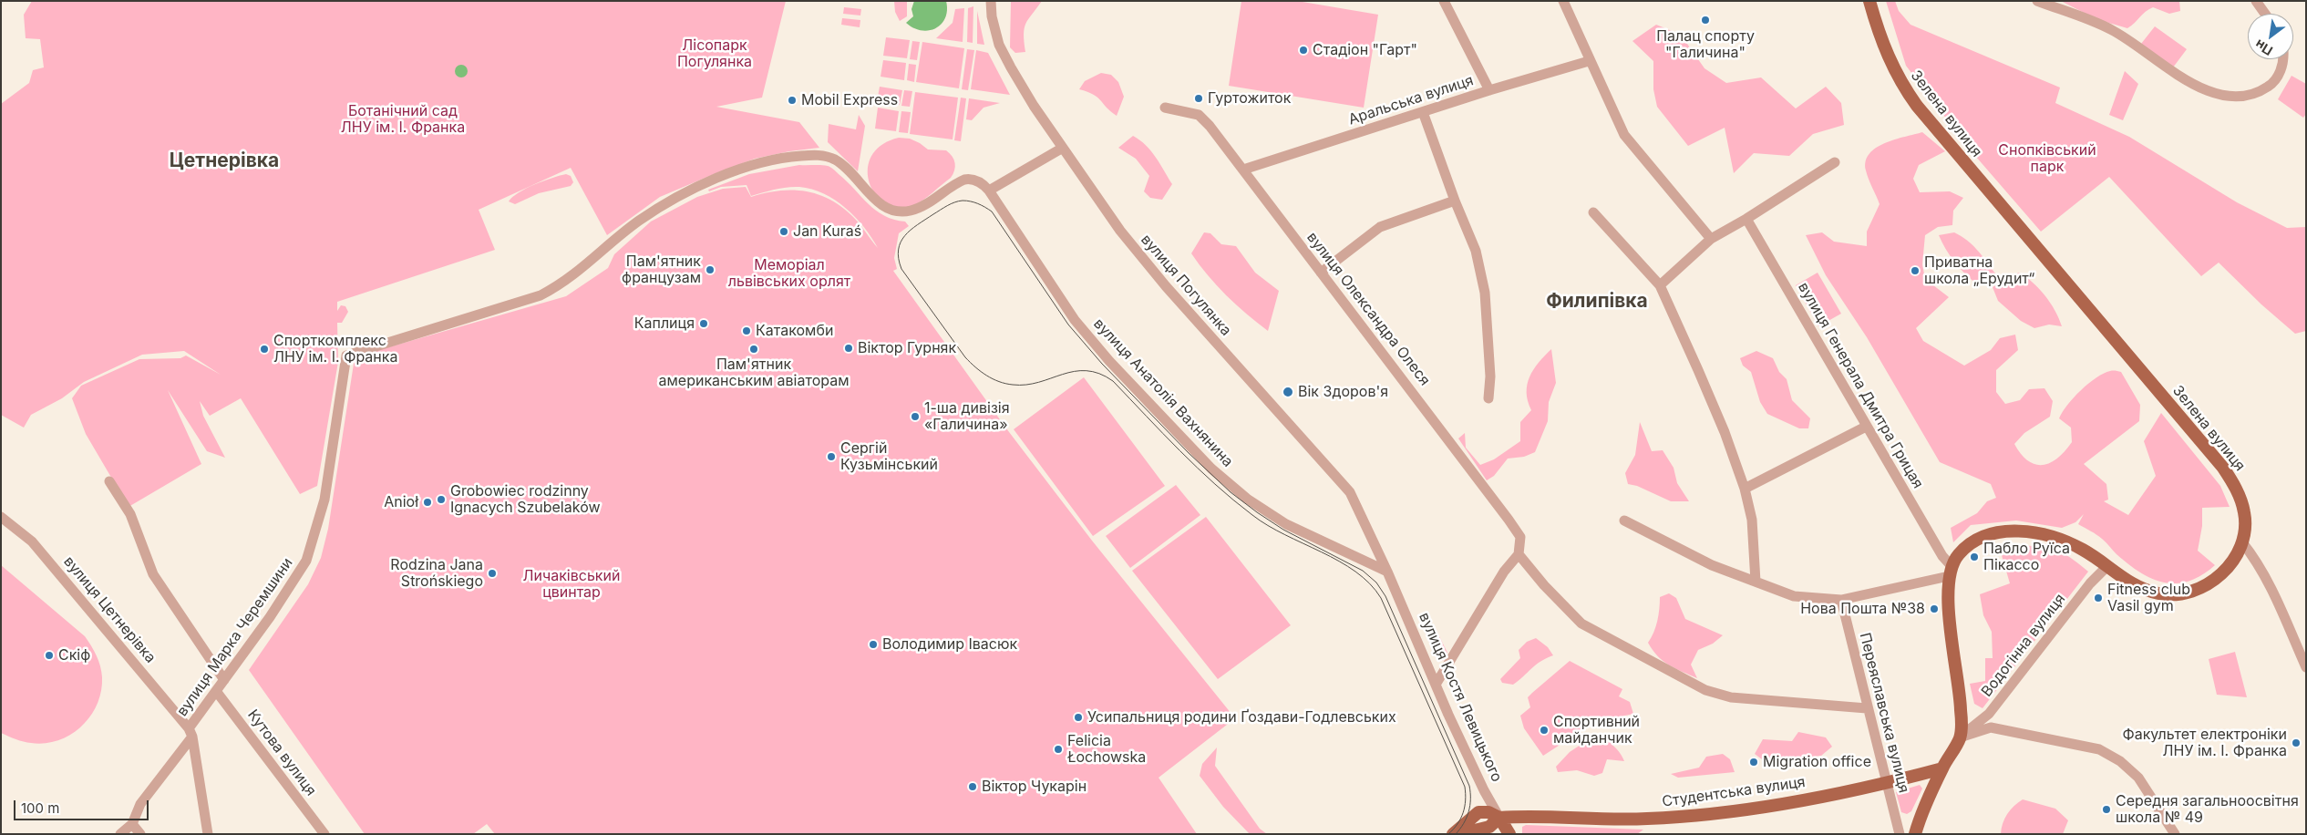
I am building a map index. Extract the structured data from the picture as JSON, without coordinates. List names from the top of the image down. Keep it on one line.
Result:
{"streets":{"main road":["Зелена вулиця","вулиця Костя Левицького","Студентська вулиця"],"street":["Аральська вулиця","вулиця Погулянка","вулиця Олександра Олеся","вулиця Генерала Дмитра Грицая","вулиця Анатолія Вахнянина","вулиця Цетнерівка","вулиця Марка Черемшини","Водогінна вулиця","Переяславська вулиця","Кутова вулиця"]},"crossings":[["Аральська вулиця","вулиця Олександра Олеся"],["Зелена вулиця","вулиця Генерала Дмитра Грицая"],["Зелена вулиця","Водогінна вулиця"],["вулиця Погулянка","вулиця Анатолія Вахнянина"],["вулиця Погулянка","вулиця Костя Левицького"],["вулиця Анатолія Вахнянина","вулиця Марка Черемшини"],["вулиця Анатолія Вахнянина","вулиця Костя Левицького"],["вулиця Цетнерівка","вулиця Марка Черемшини"],["вулиця Марка Черемшини","Кутова вулиця"],["вулиця Костя Левицького","Студентська вулиця"],["Переяславська вулиця","Студентська вулиця"]],"districts":["Цетнерівка","Филипівка"],"parks":["Лісопарк Погулянка","Ботанічний сад ЛНУ ім. І. Франка","Снопківський парк","Меморіал львівських орлят","Личаківський цвинтар"],"places":["Палац спорту \"Галичина\"","Стадіон \"Гарт\"","Гуртожиток","Mobil Express","Jan Kuraś","Пам'ятник французам","Приватна школа „Ерудит“","Каплиця","Катакомби","Віктор Гурняк","Спорткомплекс ЛНУ ім. І. Франка","Пам'ятник американським авіаторам","Вік Здоров'я","1-ша дивізія «Галичина»","Сергій Кузьмінський","Grobowiec rodzinny Ignacych Szubelaków","Anioł","Пабло Руїса Пікассо","Rodzina Jana Strońskiego","Fitness club Vasil gym","Нова Пошта №38","Володимир Івасюк","Скіф","Усипальниця родини Ґоздави-Годлевських","Спортивний майданчик","Факультет електроніки ЛНУ ім. І. Франка","Felicia Łochowska","Migration office","Віктор Чукарін","Середня загальноосвітня школа № 49"],"scale_bar":"100 m","north":"bottom left"}
